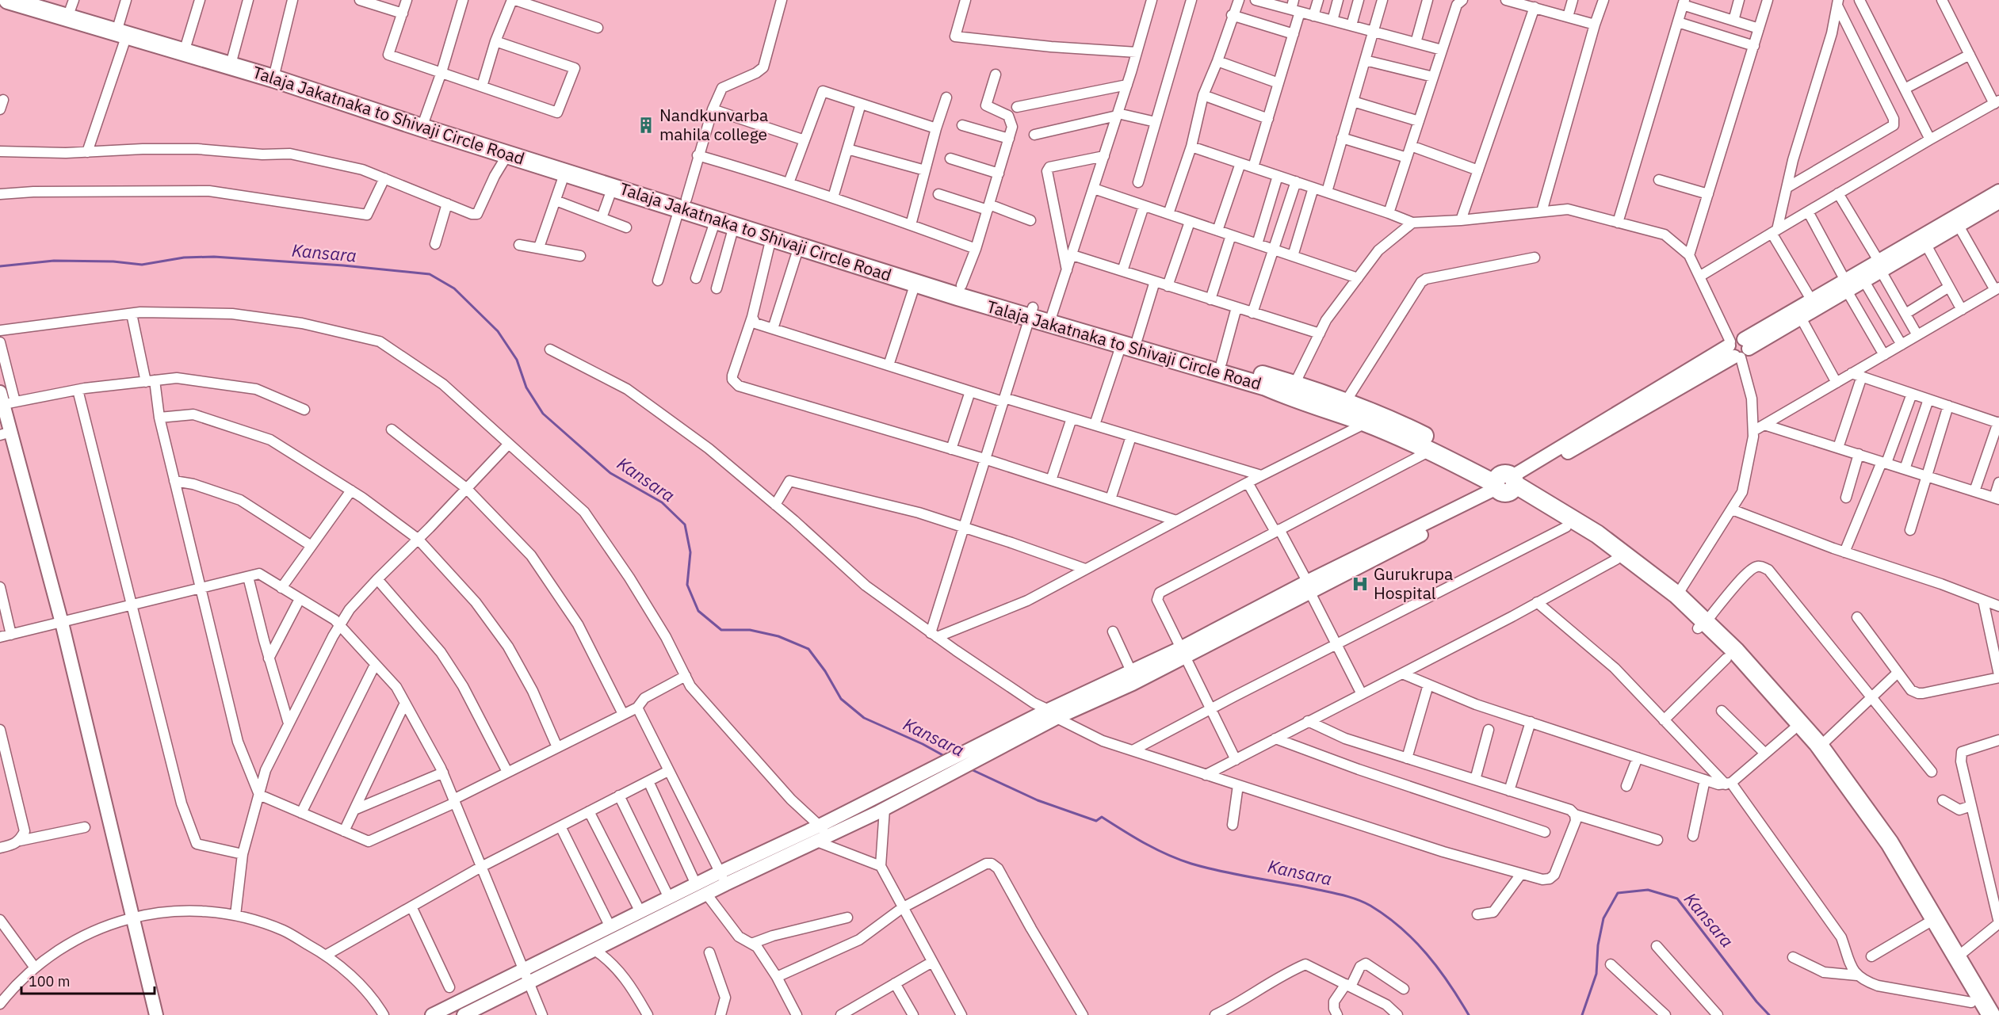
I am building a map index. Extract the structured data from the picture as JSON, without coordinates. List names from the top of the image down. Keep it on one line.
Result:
{"streets":{"highway":["Talaja Jakatnaka to Shivaji Circle Road"]},"water":["Kansara"],"places":{"building":["Nandkunvarba mahila college"],"hospital":["Gurukrupa Hospital"]},"scale_bar":"100 m"}
